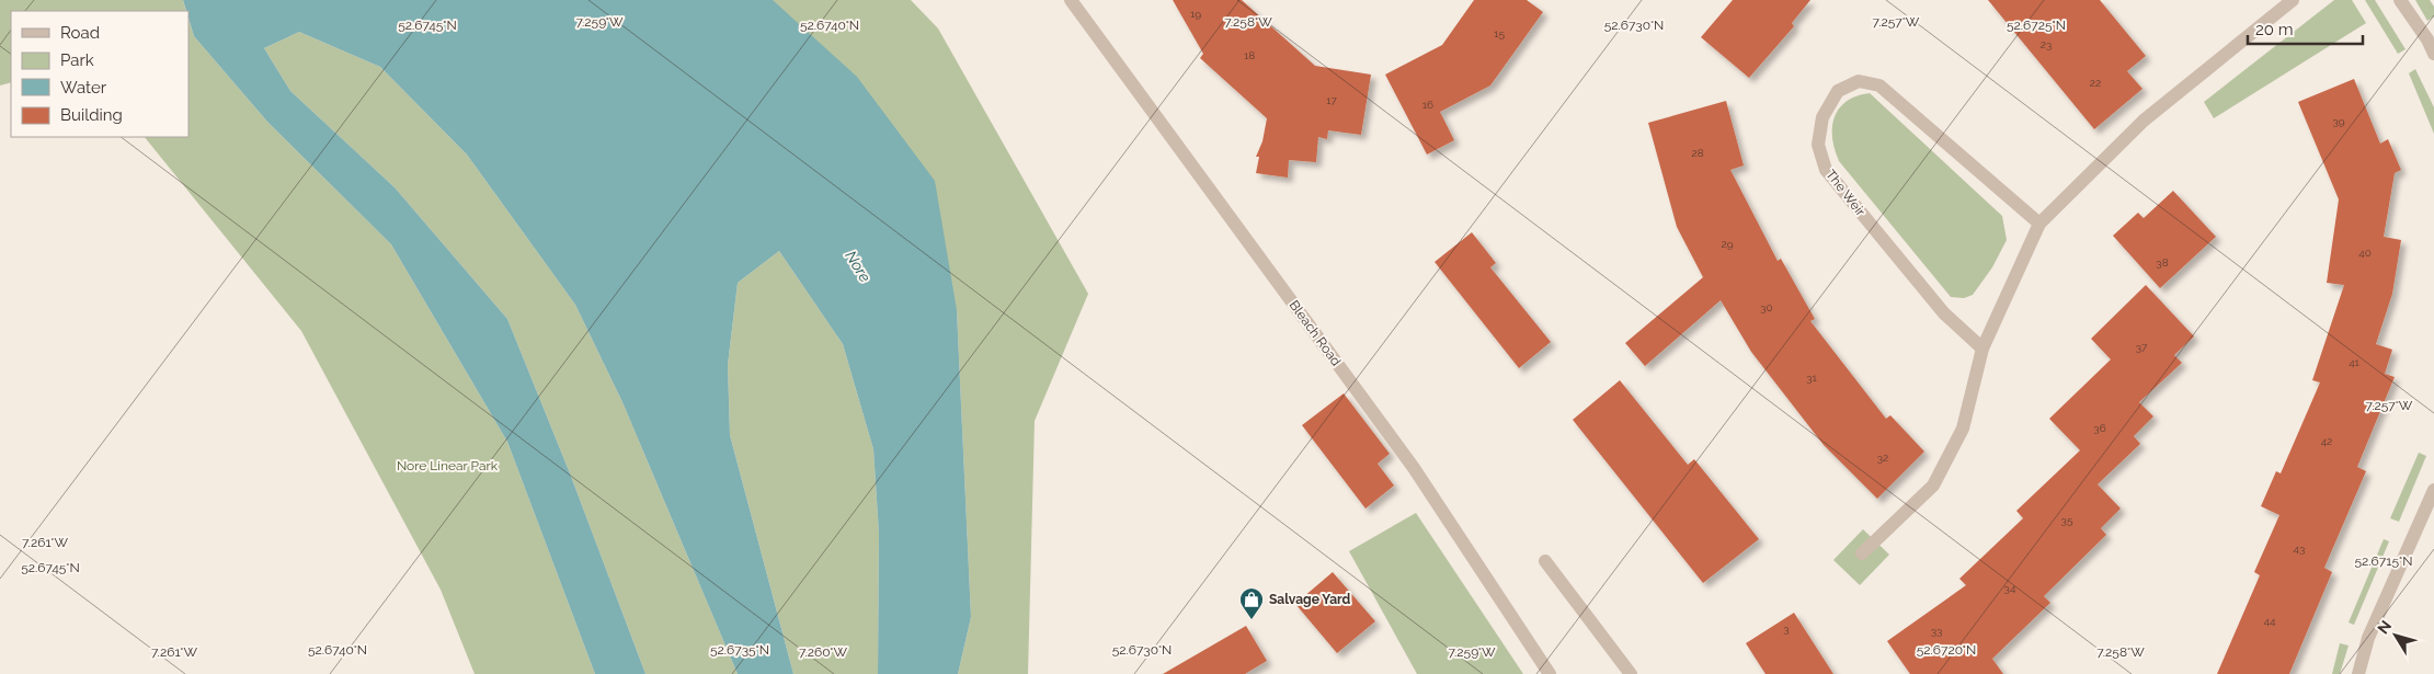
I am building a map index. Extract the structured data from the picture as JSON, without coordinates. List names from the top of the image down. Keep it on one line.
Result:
{"streets":{"street":["The Weir","Bleach Road"]},"water":["Nore"],"parks":["Nore Linear Park"],"places":{"shop":["Salvage Yard"]},"house_numbers":["19","15","23","18","22","17","16","39","28","29","40","38","30","37","41","31","36","42","32","35","43","34","44","3","33"],"legend":["Road","Park","Water","Building"],"scale_bar":"20 m","north":"top left","coordinates":["7.259°W","7.258°W","7.257°W","52.6745°N","52.6740°N","52.6730°N","52.6725°N","7.261°W","52.6715°N","52.6735°N","52.6720°N","7.260°W"]}
